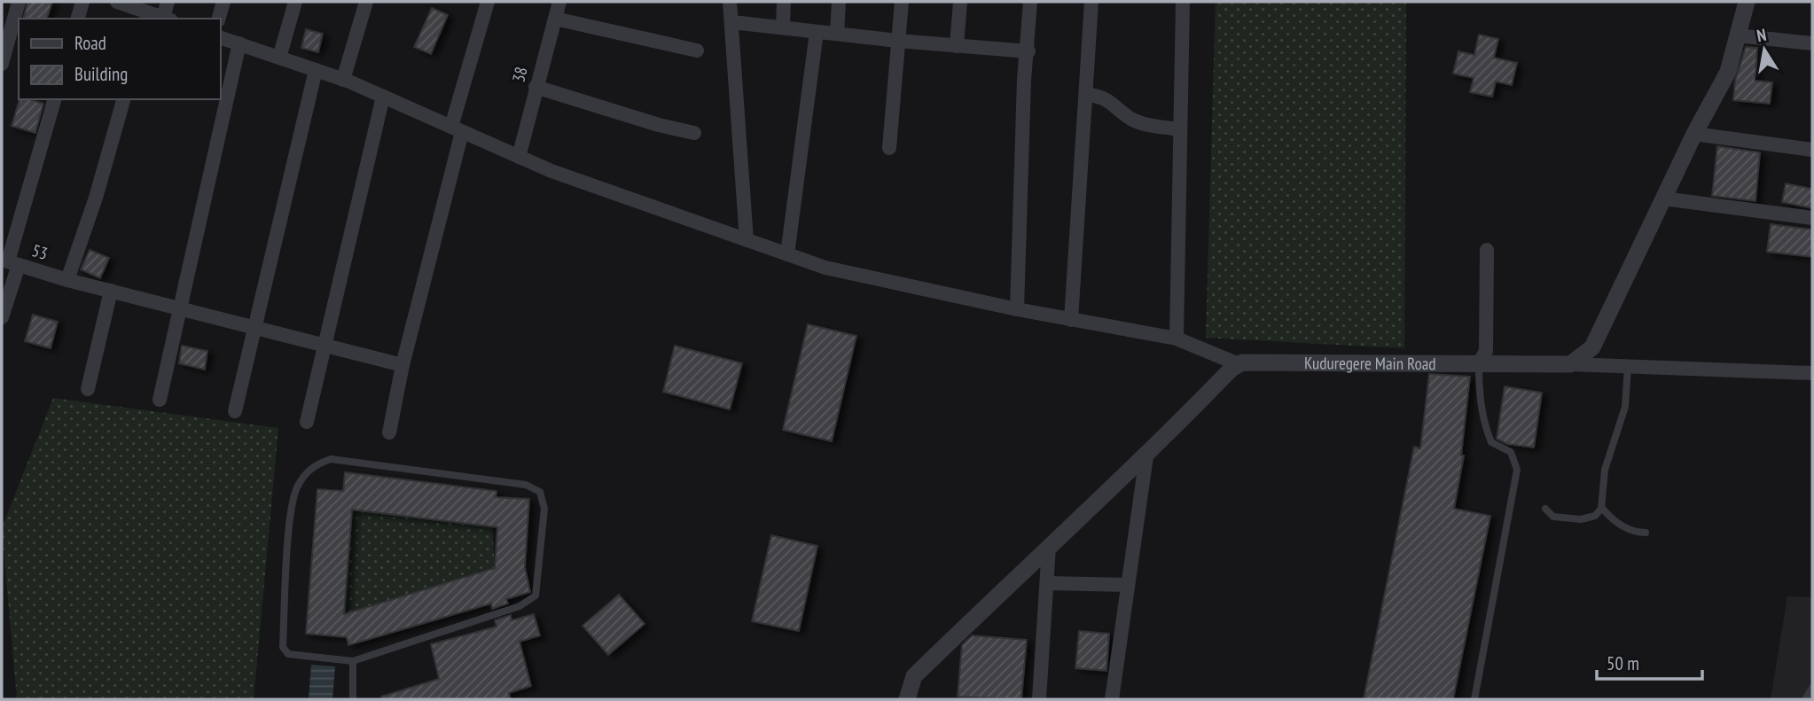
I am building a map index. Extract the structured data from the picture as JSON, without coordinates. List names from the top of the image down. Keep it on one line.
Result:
{"streets":{"street":["38","53","Kuduregere Main Road"]},"legend":["Road","Building"],"scale_bar":"50 m","north":"top"}
